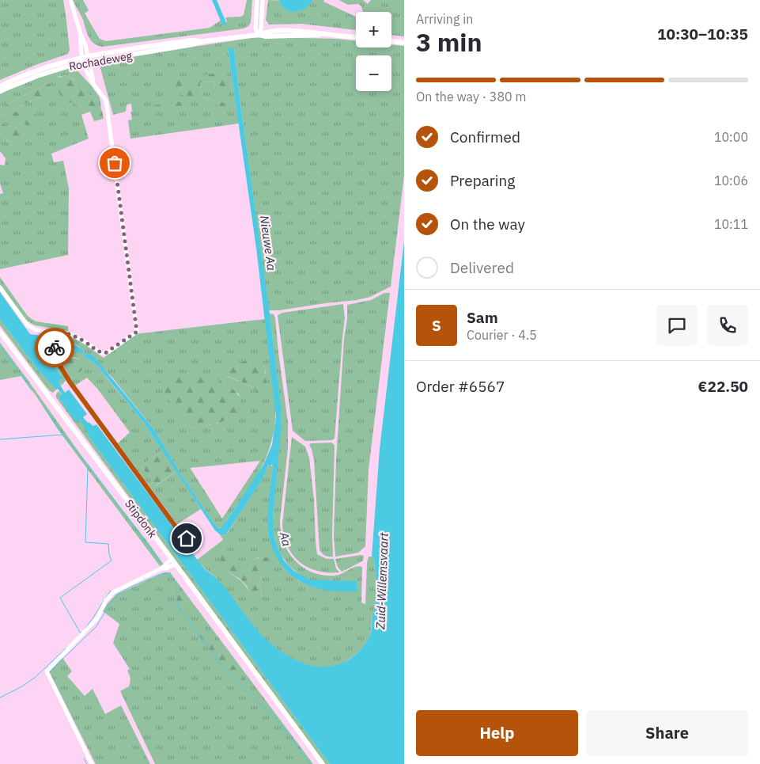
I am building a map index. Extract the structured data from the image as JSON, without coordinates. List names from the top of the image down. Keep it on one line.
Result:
{"streets":{"main road":["Rochadeweg","Stipdonk"]},"water":["Nieuwe Aa","Aa","Zuid-Willemsvaart"],"page":{"heading":["3 min","Arriving in","10:30–10:35"],"panel":["Sam","Courier · 4.5","Order #6567","€22.50"],"map_buttons":["+","−"],"bar":"On the way · 380 m","list":[["Confirmed","10:00"],["Preparing","10:06"],["On the way","10:11"],"Delivered"],"round":"S","buttons":["Help","Share"]}}
